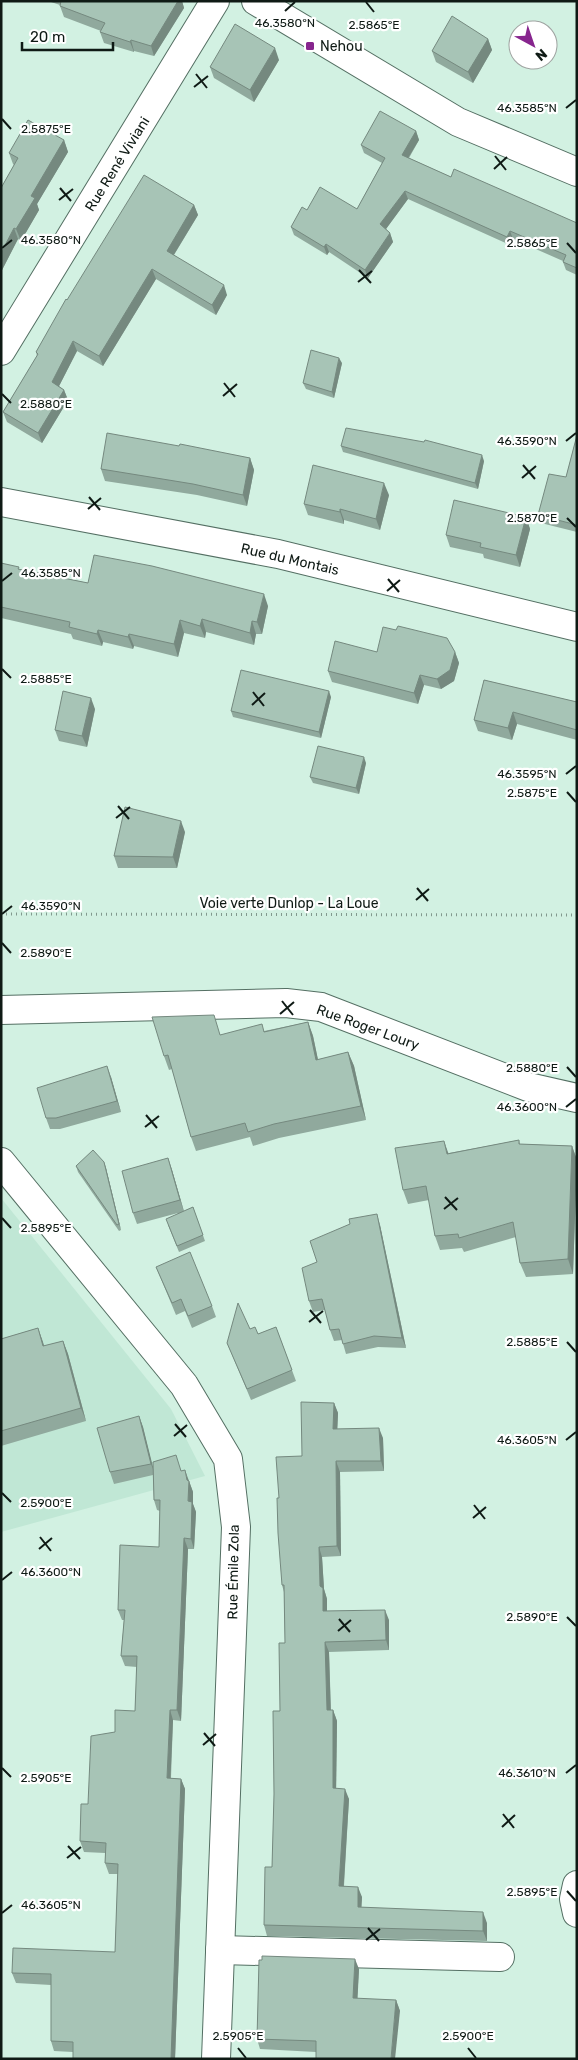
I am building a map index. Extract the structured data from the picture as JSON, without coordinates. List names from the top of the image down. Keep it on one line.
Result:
{"streets":{"street":["Rue René Viviani","Rue du Montais","Rue Roger Loury","Rue Émile Zola"],"path":["Voie verte Dunlop - La Loue"]},"places":{"transit":["Nehou"]},"scale_bar":"20 m","north":"bottom right","coordinates":["46.3580°N","2.5865°E","46.3585°N","2.5875°E","2.5880°E","46.3590°N","2.5870°E","2.5885°E","46.3595°N","2.5890°E","46.3600°N","2.5895°E","46.3605°N","2.5900°E","46.3610°N","2.5905°E"]}
